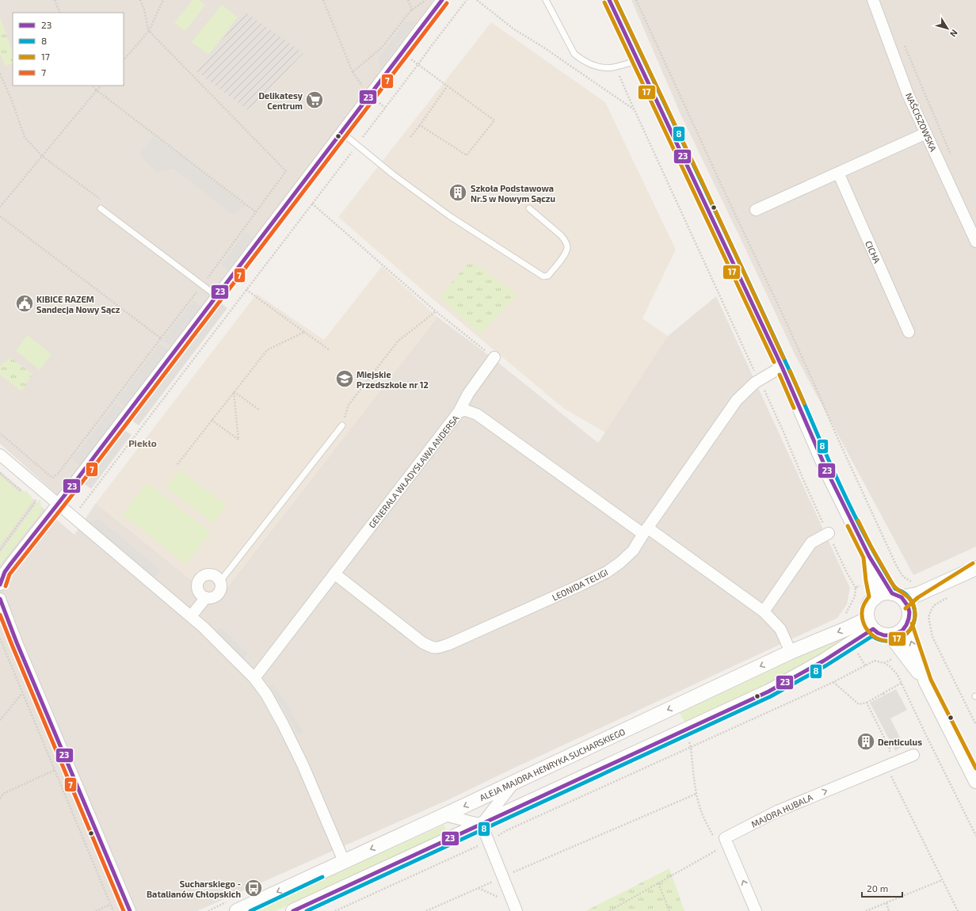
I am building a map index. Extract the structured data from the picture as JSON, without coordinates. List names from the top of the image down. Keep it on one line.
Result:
{"streets":{"street":["NAŚCISZOWSKA","CICHA","GENERAŁA WŁADYSŁAWA ANDERSA","LEONIDA TELIGI","ALEJA MAJORA HENRYKA SUCHARSKIEGO","MAJORA HUBALA"]},"crossings":[["GENERAŁA WŁADYSŁAWA ANDERSA","LEONIDA TELIGI"],["GENERAŁA WŁADYSŁAWA ANDERSA","ALEJA MAJORA HENRYKA SUCHARSKIEGO"]],"districts":["Piekło"],"places":{"supermarket":["Delikatesy Centrum"],"building":["Szkoła Podstawowa Nr.5 w Nowym Sączu","Denticulus"],"public building":["KIBICE RAZEM Sandecja Nowy Sącz"],"school or university":["Miejskie Przedszkole nr 12"],"bus stop":["Sucharskiego - Batalianów Chłopskich"]},"lines":["transit line 23","transit line 8","transit line 17","transit line 7"],"legend":["23","8","17","7"],"scale_bar":"20 m","north":"bottom right"}
